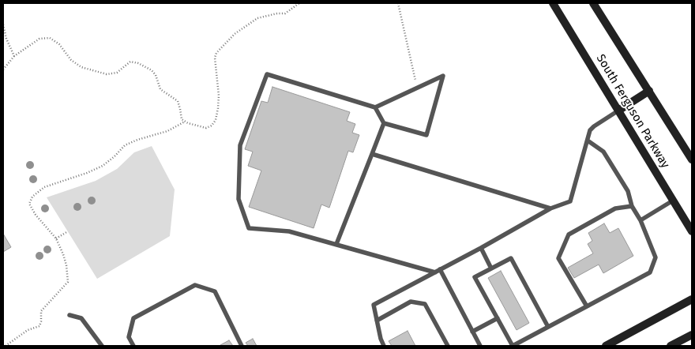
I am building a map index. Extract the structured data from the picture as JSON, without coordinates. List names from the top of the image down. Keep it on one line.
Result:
{"streets":{"street":["South Ferguson Parkway"]}}
